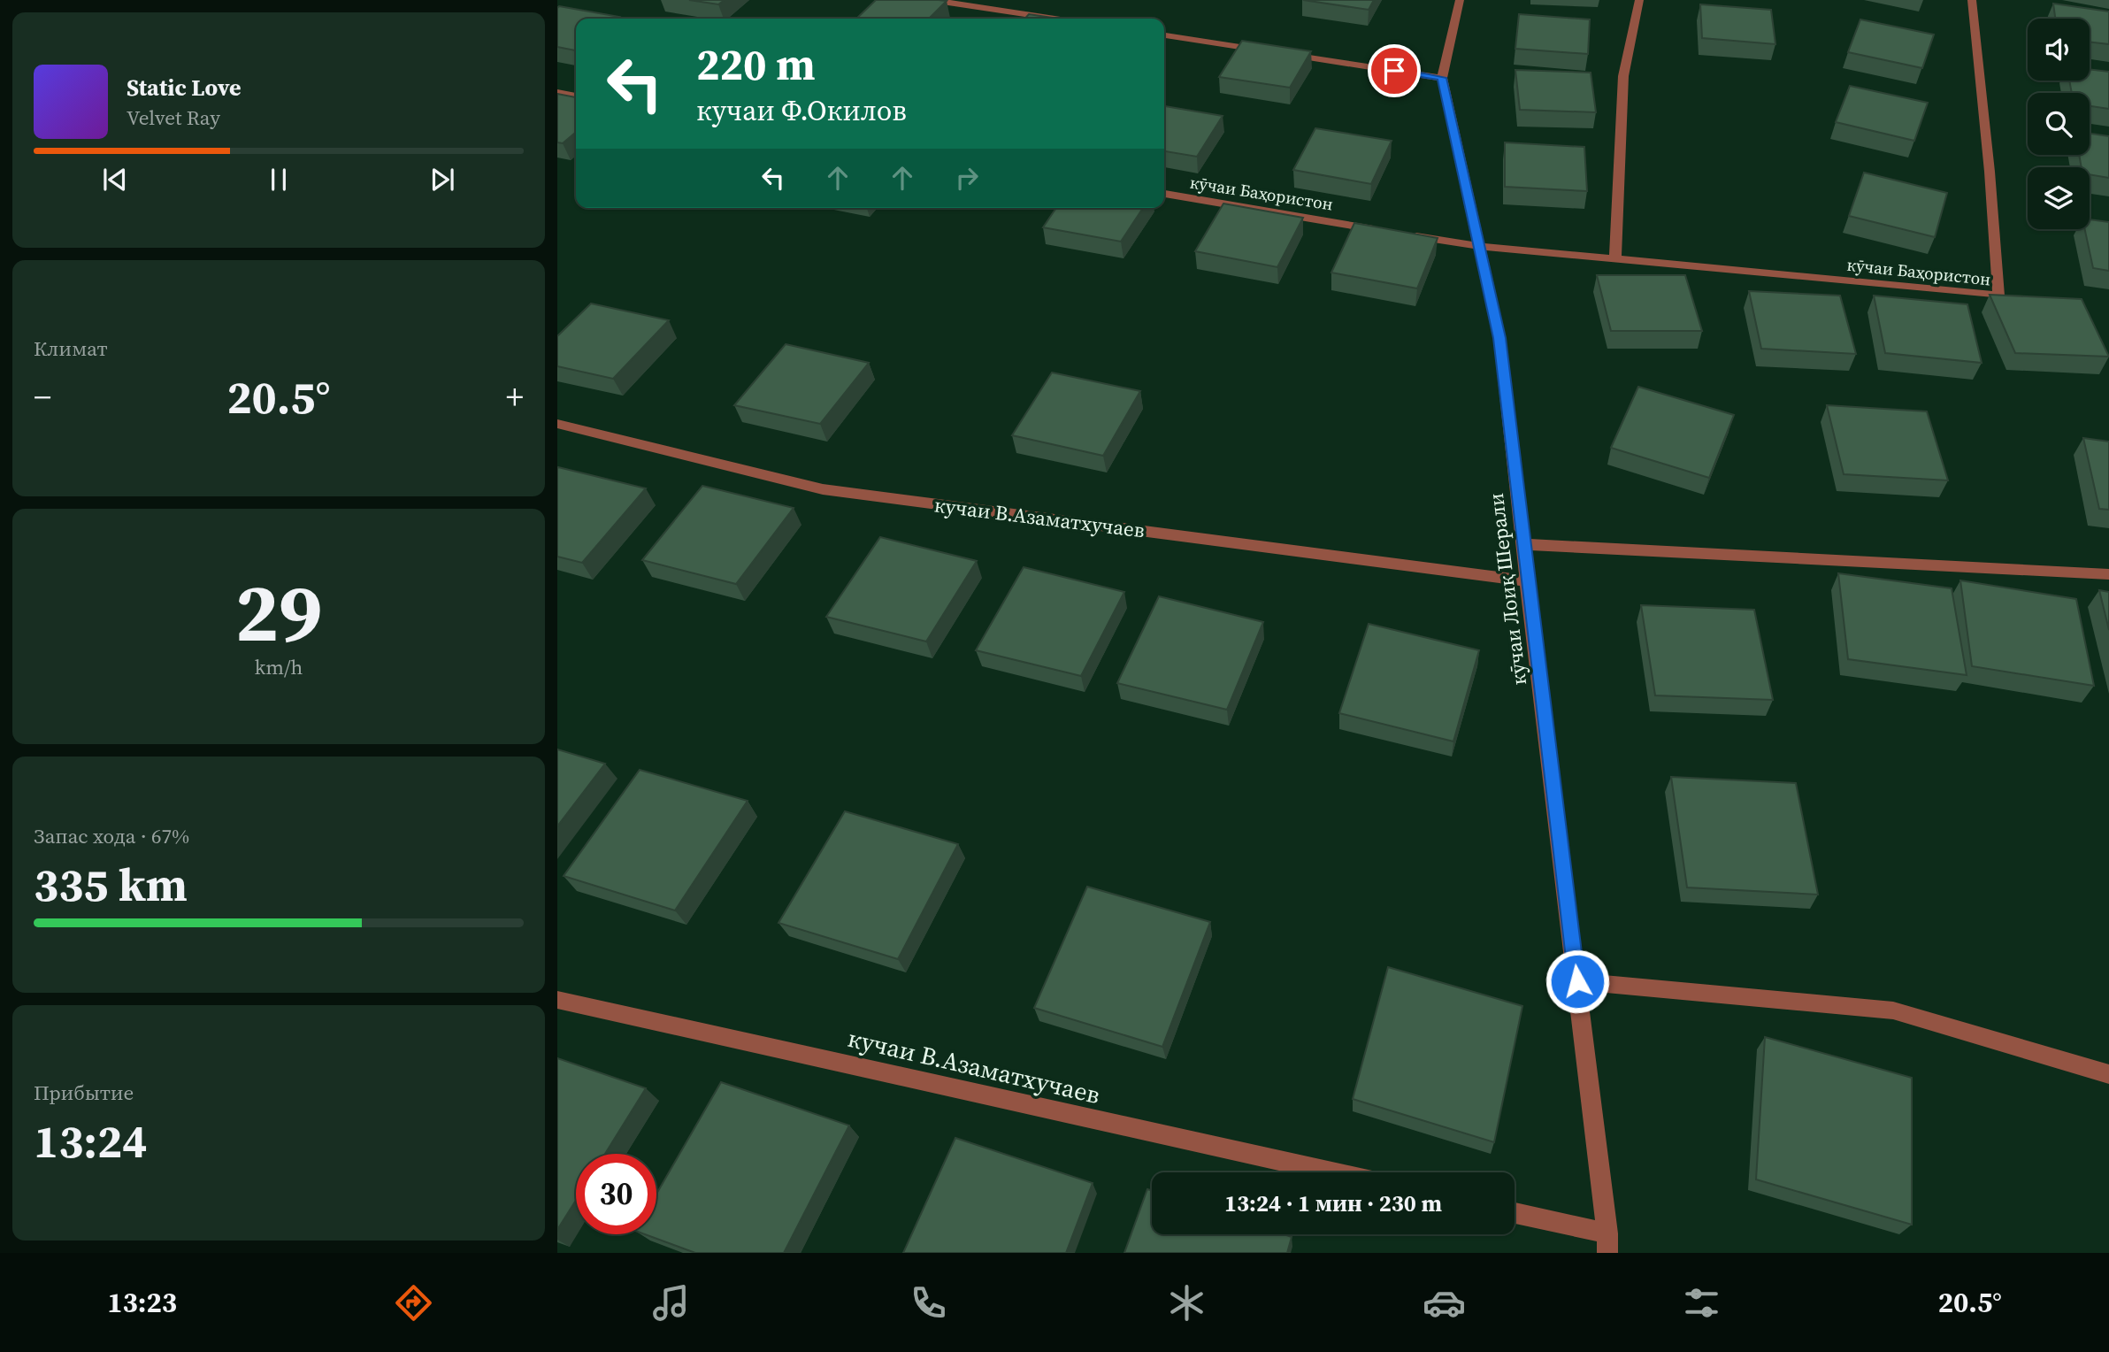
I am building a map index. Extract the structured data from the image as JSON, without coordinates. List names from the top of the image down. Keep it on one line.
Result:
{"streets":{"street":["кӯчаи Баҳористон","кучаи В.Азаматхучаев","кӯчаи Лоиқ Шерали"]},"crossings":[["кӯчаи Баҳористон","кӯчаи Лоиқ Шерали"],["кучаи В.Азаматхучаев","кӯчаи Лоиқ Шерали"]],"page":{"turn":["220 m","кучаи Ф.Окилов"],"song":["Static Love","Velvet Ray"],"tile":["Климат",["29","km/h"],["Запас хода · 67%","335 km"],["Прибытие","13:24"]],"heat":["−","20.5°","+"],"limit":"30","trip":"13:24 · 1 мин · 230 m","tabs":["13:23","20.5°"]}}
